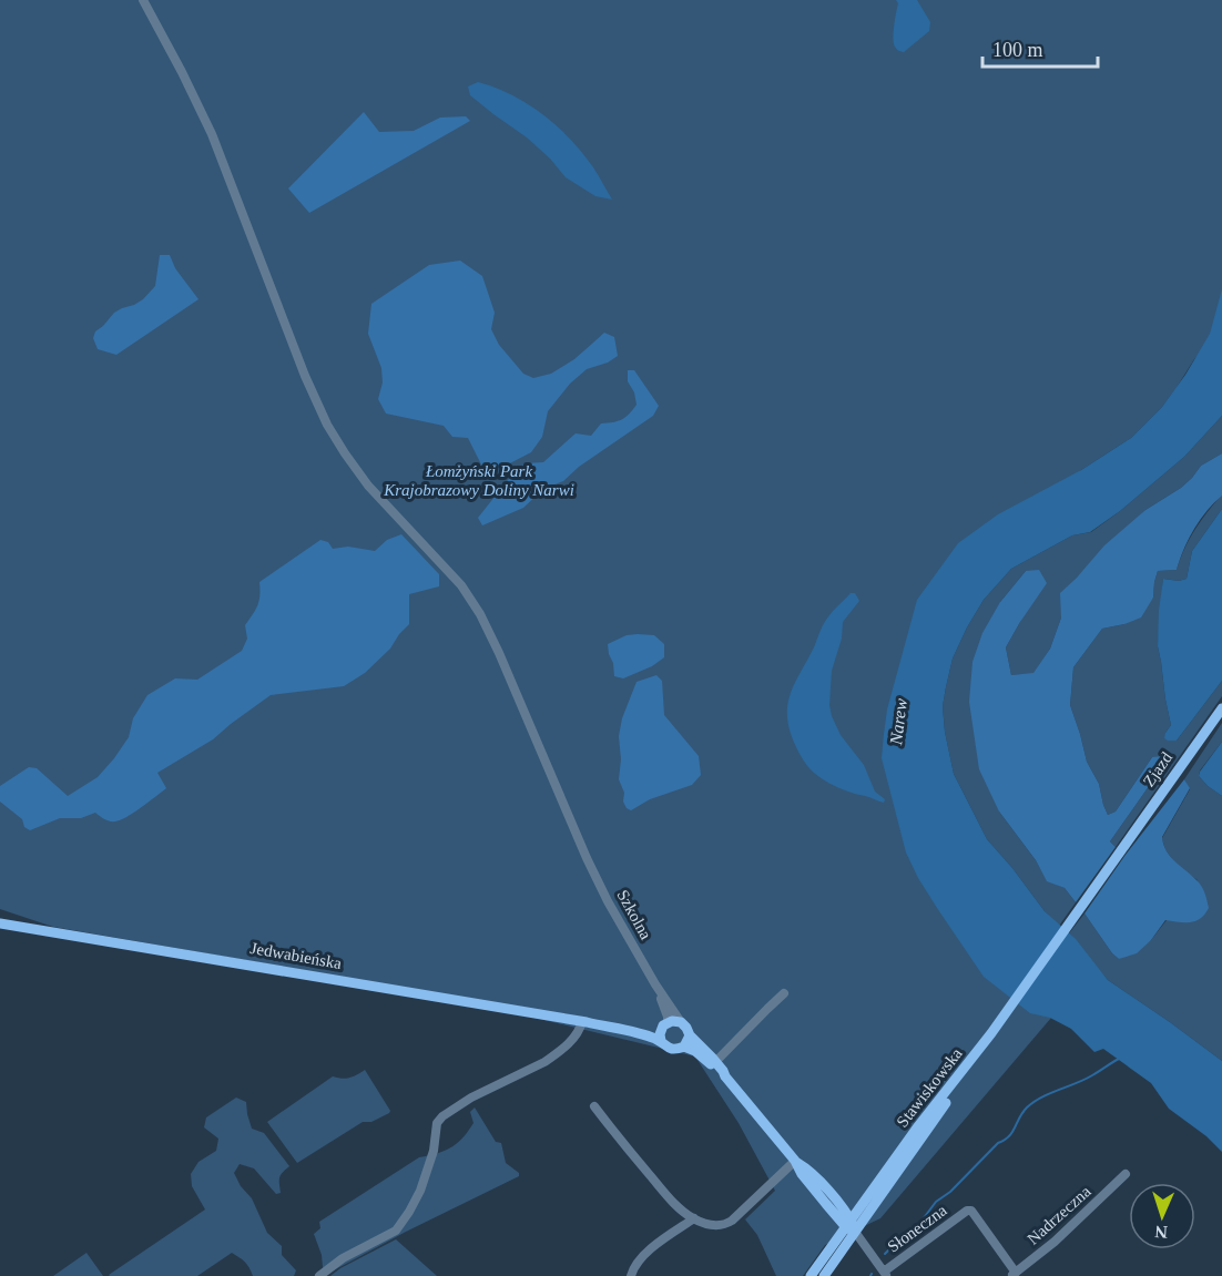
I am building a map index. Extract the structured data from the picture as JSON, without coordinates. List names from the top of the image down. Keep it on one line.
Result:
{"streets":{"main road":["Zjazd","Jedwabieńska","Stawiskowska"],"street":["Szkolna","Nadrzeczna","Słoneczna"]},"crossings":[["Zjazd","Stawiskowska"],["Szkolna","Jedwabieńska"],["Nadrzeczna","Słoneczna"]],"water":["Narew"],"parks":["Łomżyński Park Krajobrazowy Doliny Narwi"],"scale_bar":"100 m","north":"bottom"}
